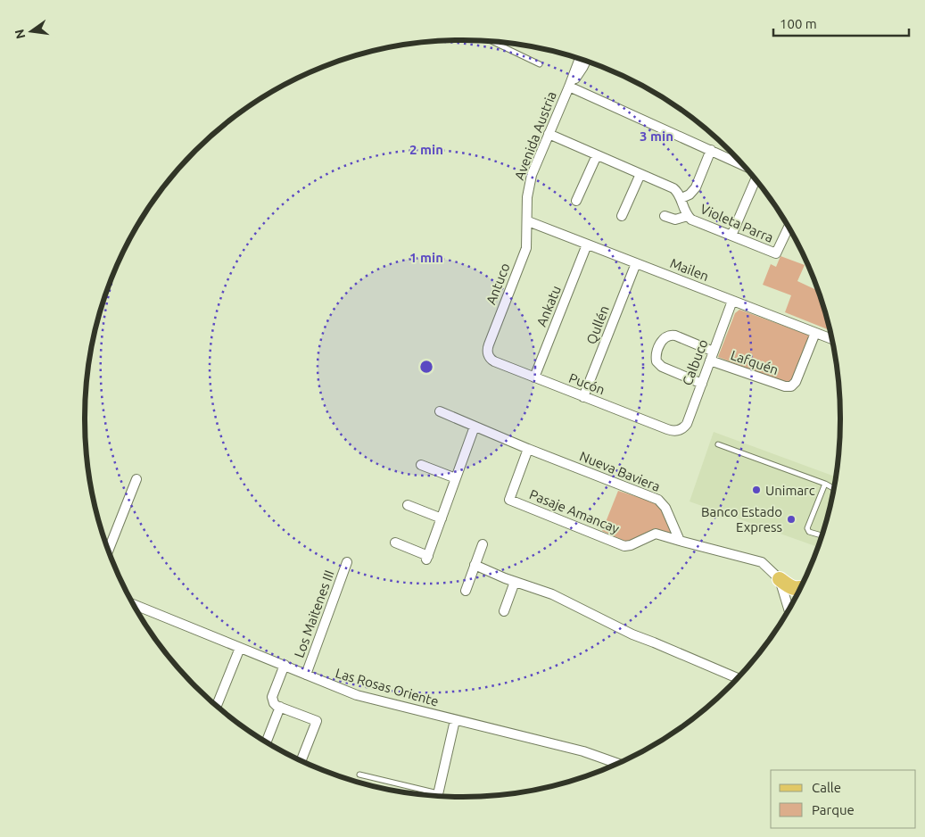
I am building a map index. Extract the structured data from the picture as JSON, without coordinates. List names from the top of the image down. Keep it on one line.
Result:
{"streets":{"street":["Avenida Austria","Violeta Parra","Mailen","Antuco","Ankatu","Qullén","Calbuco","Lafquén","Pucón","Nueva Baviera","Pasaje Amancay","Los Maitenes III","Las Rosas Oriente"]},"crossings":[["Avenida Austria","Mailen"],["Avenida Austria","Antuco"],["Mailen","Antuco"],["Mailen","Ankatu"],["Mailen","Qullén"],["Mailen","Calbuco"],["Mailen","Lafquén"],["Antuco","Pucón"],["Ankatu","Pucón"],["Qullén","Pucón"],["Calbuco","Lafquén"],["Calbuco","Pucón"],["Nueva Baviera","Pasaje Amancay"],["Los Maitenes III","Las Rosas Oriente"]],"places":["Unimarc","Banco Estado Express"],"legend":["Calle","Parque"],"scale_bar":"100 m","north":"left","rings":["3 min","2 min","1 min"]}
